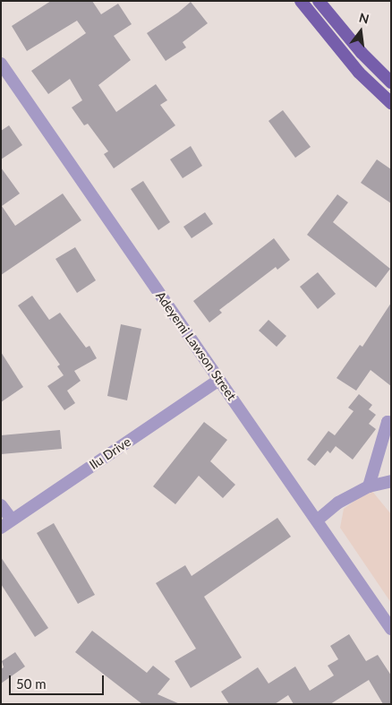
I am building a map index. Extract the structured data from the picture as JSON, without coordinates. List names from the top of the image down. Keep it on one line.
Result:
{"streets":{"street":["Adeyemi Lawson Street","Ilu Drive"]},"crossings":[["Adeyemi Lawson Street","Ilu Drive"]],"scale_bar":"50 m","north":"top"}
